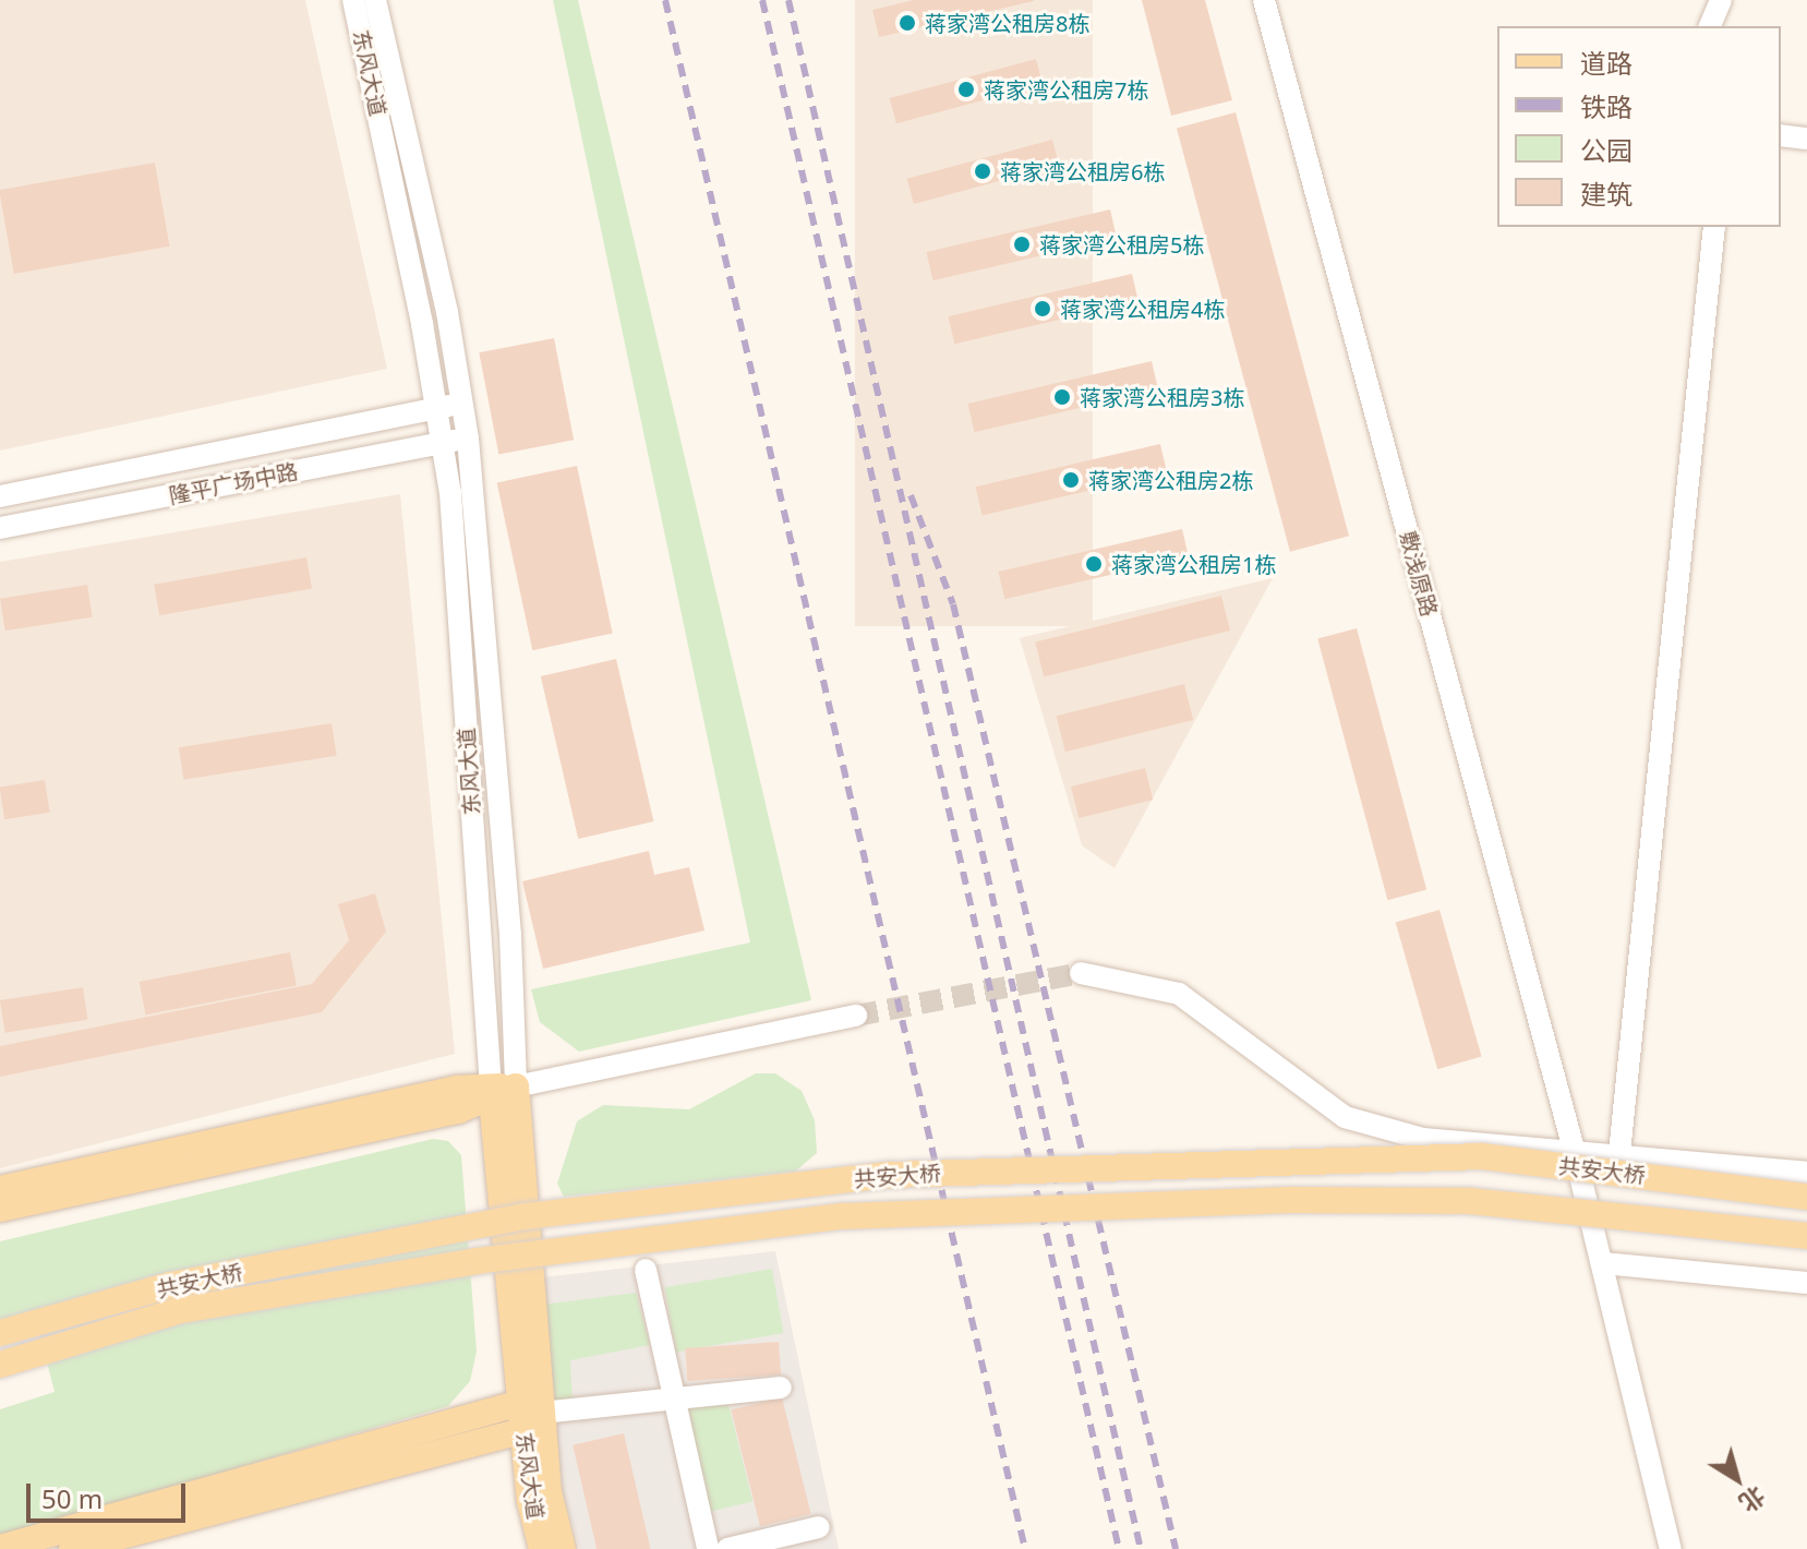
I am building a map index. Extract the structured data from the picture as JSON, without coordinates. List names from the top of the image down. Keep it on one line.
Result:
{"streets":{"main road":["东风大道","共安大桥"],"street":["隆平广场中路","敷浅原路"]},"crossings":[["东风大道","隆平广场中路"]],"places":["蒋家湾公租房8栋","蒋家湾公租房7栋","蒋家湾公租房6栋","蒋家湾公租房5栋","蒋家湾公租房4栋","蒋家湾公租房3栋","蒋家湾公租房2栋","蒋家湾公租房1栋"],"legend":["道路","铁路","公园","建筑"],"scale_bar":"50 m","north":"bottom right"}
